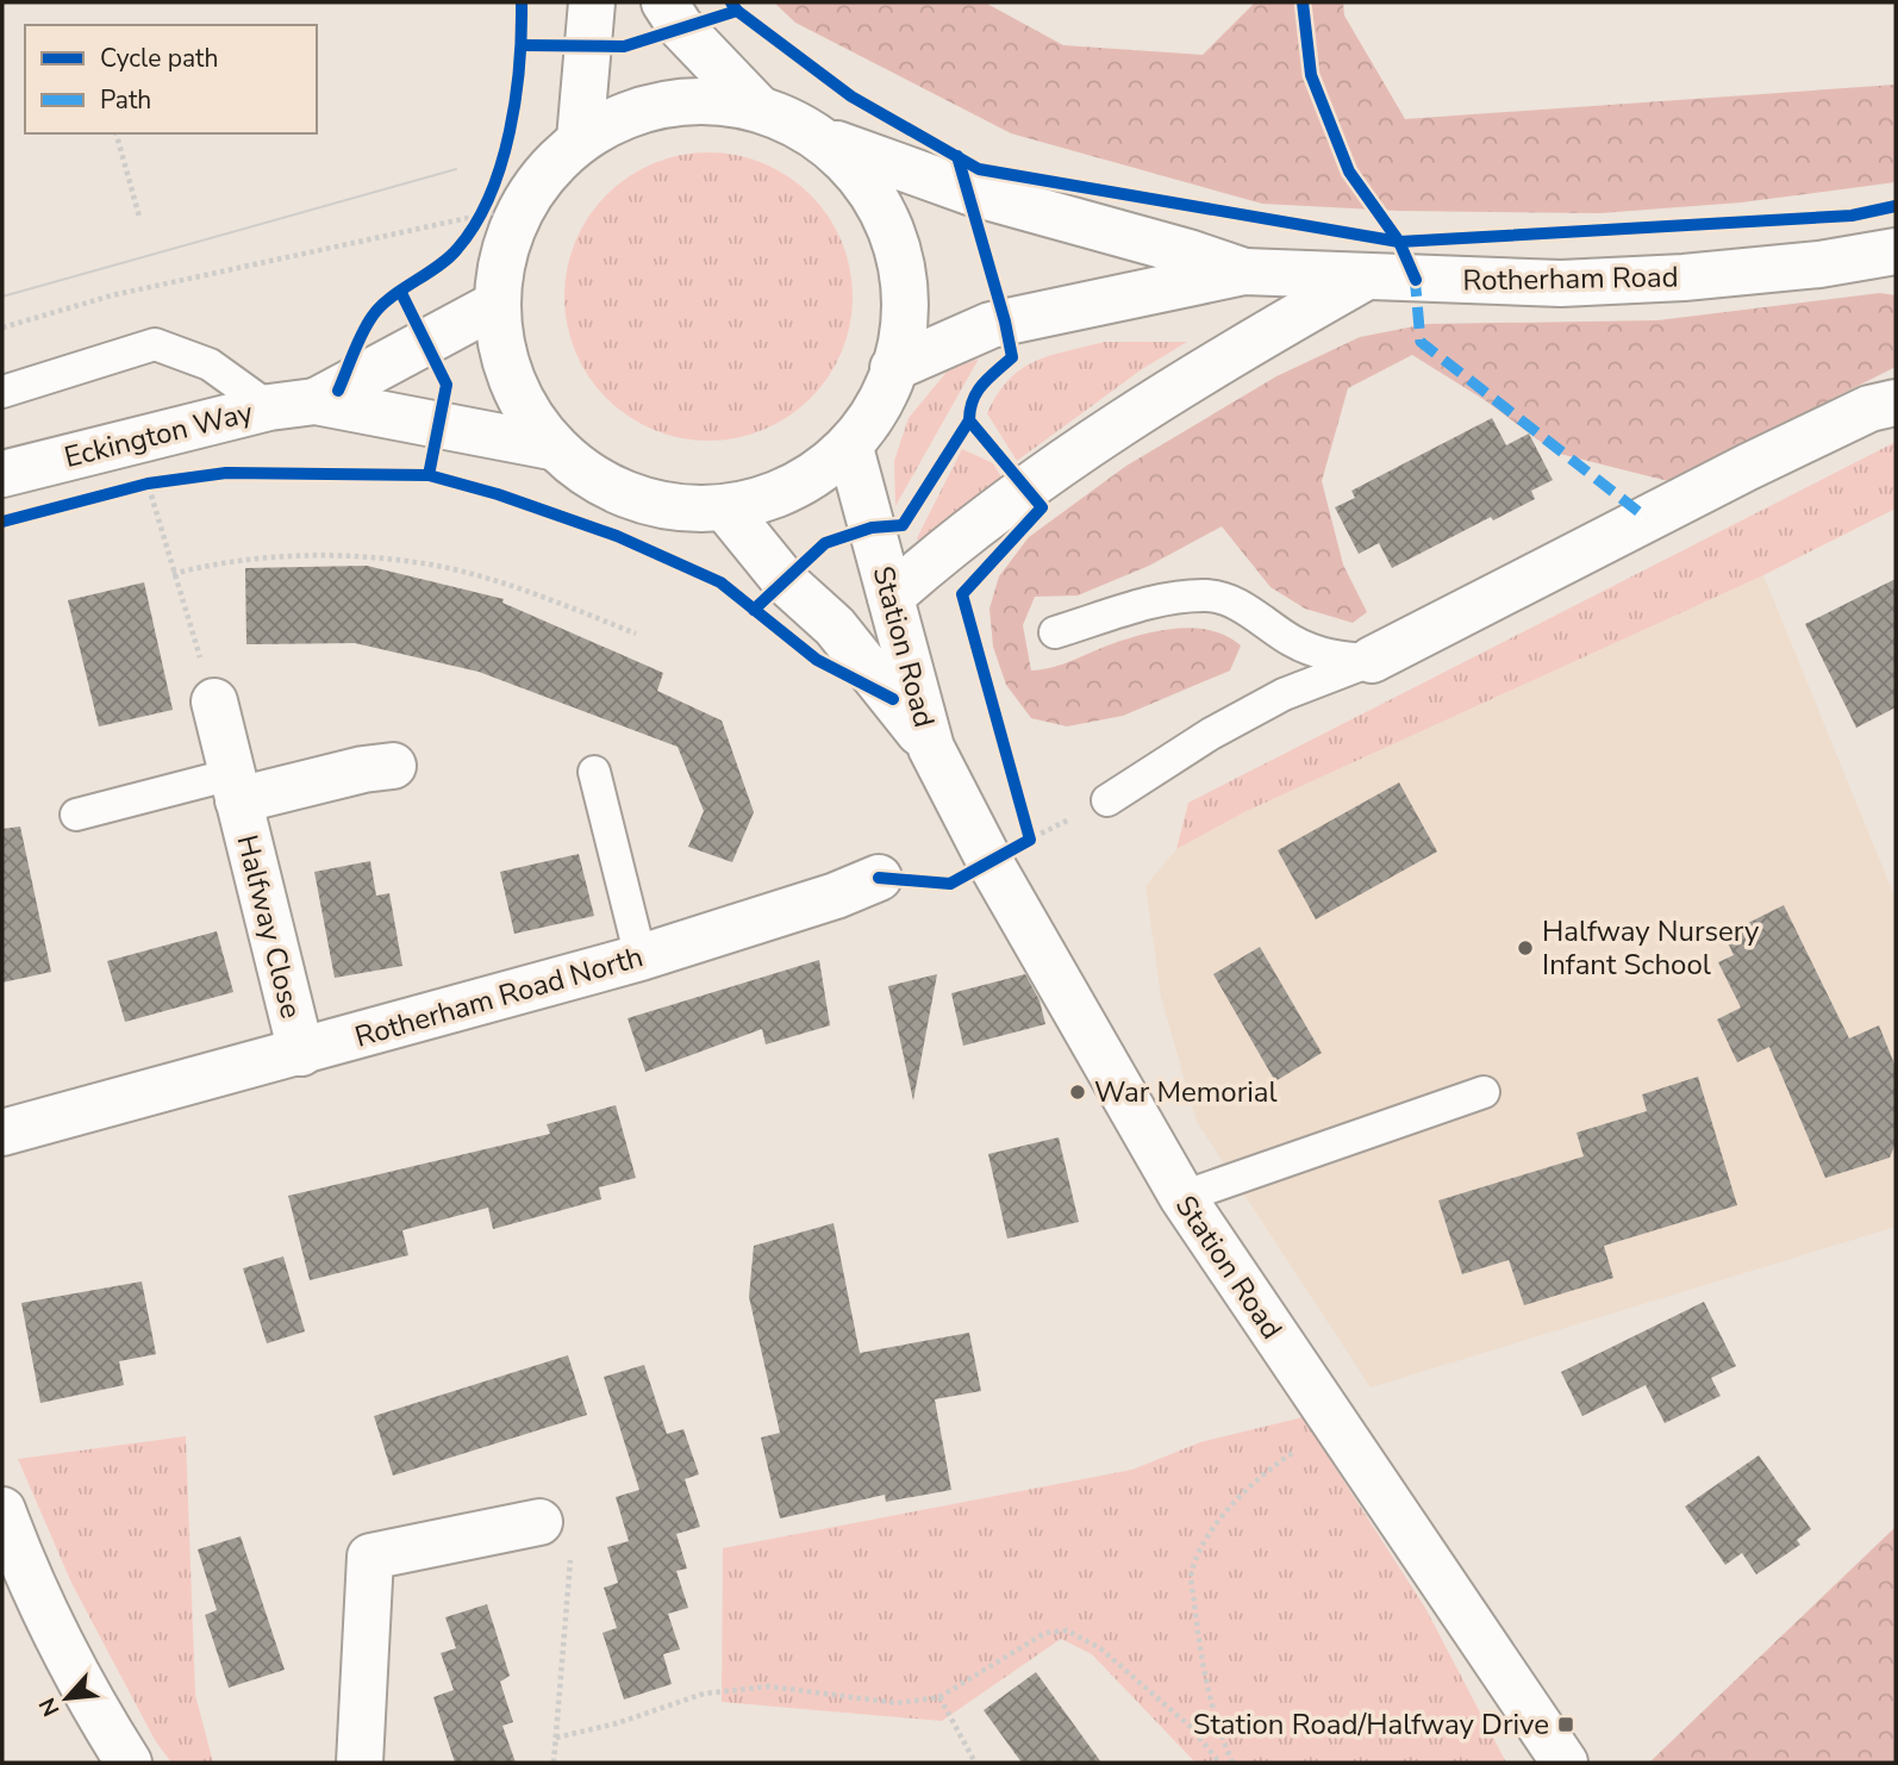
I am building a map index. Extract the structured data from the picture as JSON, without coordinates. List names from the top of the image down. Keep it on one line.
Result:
{"streets":{"main road":["Rotherham Road","Eckington Way","Station Road","Halfway Close","Rotherham Road North"]},"crossings":[["Rotherham Road","Eckington Way"],["Eckington Way","Station Road"],["Halfway Close","Rotherham Road North"]],"places":{"other":["Halfway Nursery Infant School","War Memorial"],"transit":["Station Road/Halfway Drive"]},"legend":["Cycle path","Path"],"north":"bottom left"}
